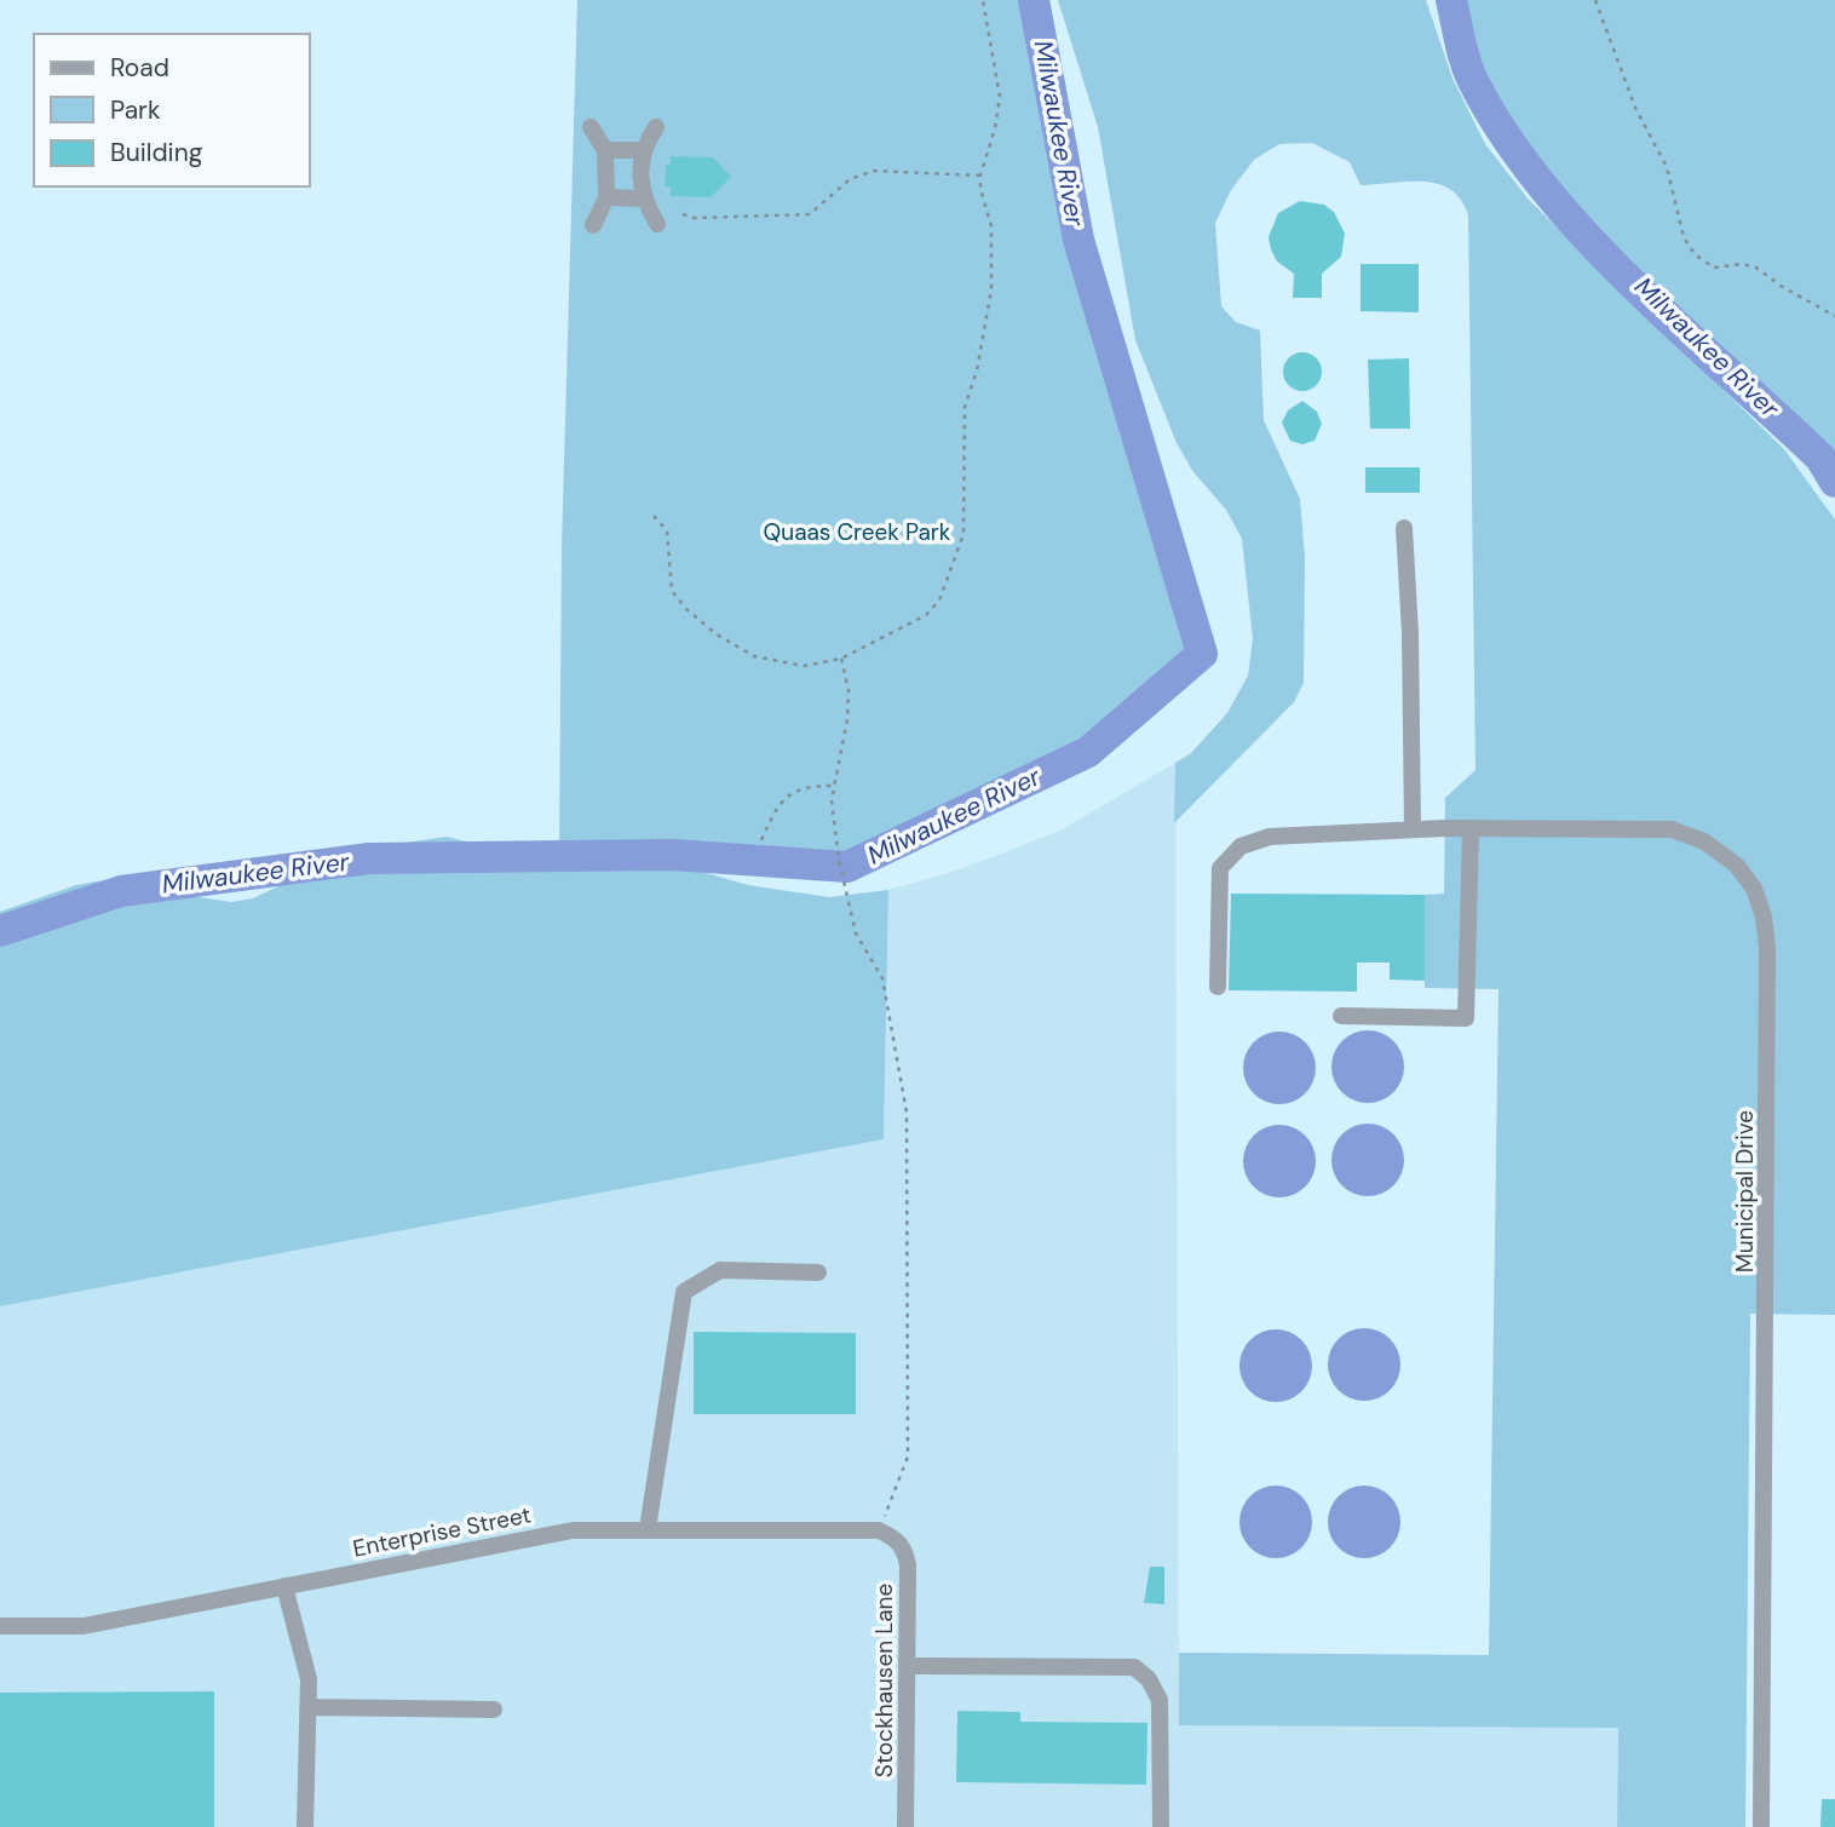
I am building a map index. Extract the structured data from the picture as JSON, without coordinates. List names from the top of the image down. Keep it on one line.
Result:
{"streets":{"street":["Municipal Drive","Enterprise Street","Stockhausen Lane"]},"crossings":[["Enterprise Street","Stockhausen Lane"]],"water":["Milwaukee River"],"parks":["Quaas Creek Park"],"legend":["Road","Park","Building"]}
